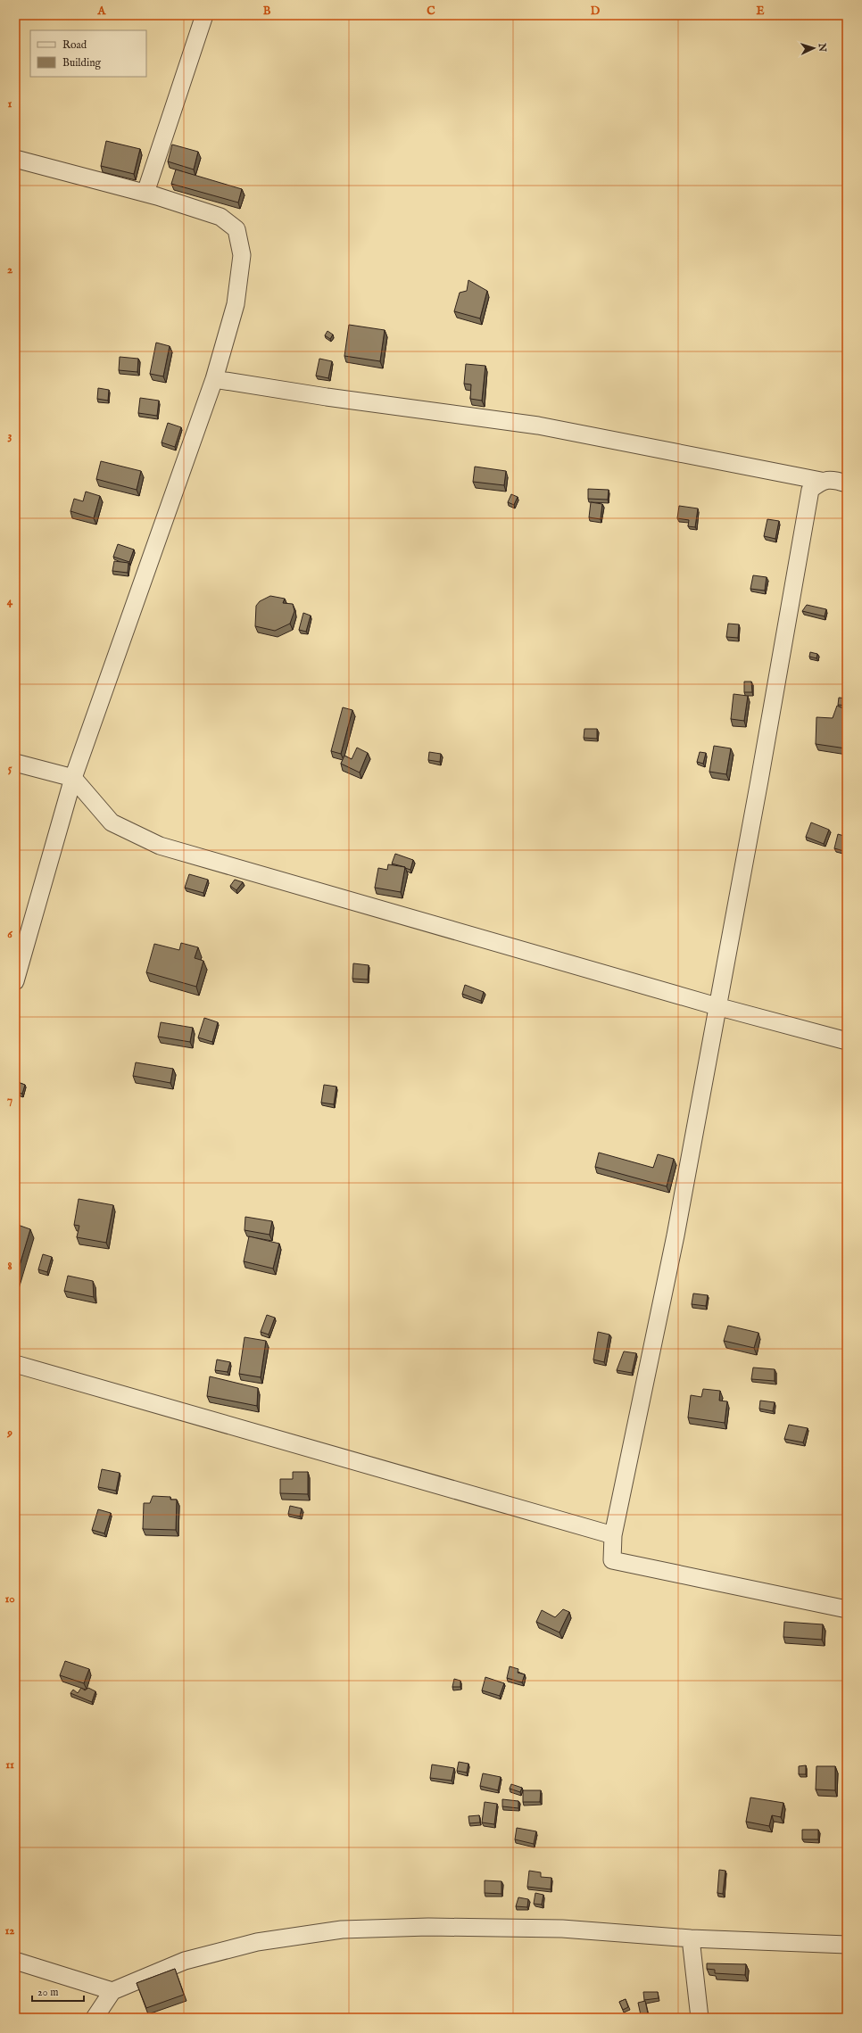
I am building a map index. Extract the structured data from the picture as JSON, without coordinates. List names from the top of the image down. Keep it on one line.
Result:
{"legend":["Road","Building"],"scale_bar":"20 m","north":"right","grid":{"columns":["A","B","C","D","E"],"rows":["1","2","3","4","5","6","7","8","9","10","11","12"]}}
